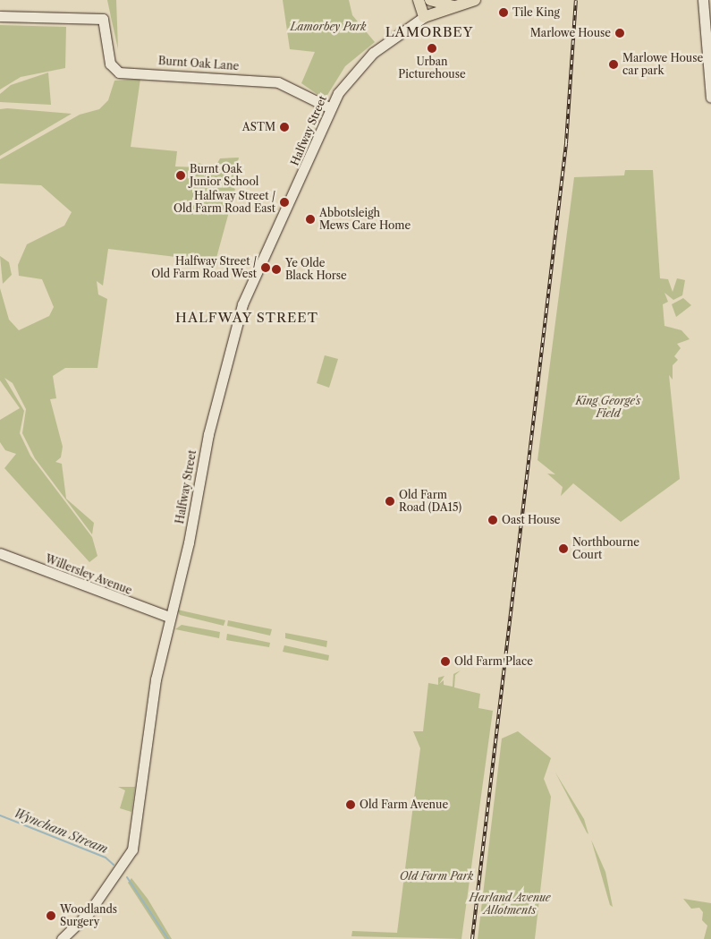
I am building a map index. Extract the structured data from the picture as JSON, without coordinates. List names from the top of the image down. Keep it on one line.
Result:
{"streets":{"main road":["Burnt Oak Lane","Halfway Street","Willersley Avenue"]},"crossings":[["Burnt Oak Lane","Halfway Street"],["Halfway Street","Willersley Avenue"]],"districts":["LAMORBEY","HALFWAY STREET"],"water":["Wyncham Stream"],"parks":["Lamorbey Park","King George's Field","Old Farm Park","Harland Avenue Allotments"],"places":["Tile King","Marlowe House","Urban Picturehouse","Marlowe House car park","ASTM","Burnt Oak Junior School","Halfway Street / Old Farm Road East","Abbotsleigh Mews Care Home","Halfway Street / Old Farm Road West","Ye Olde Black Horse","Old Farm Road (DA15)","Oast House","Northbourne Court","Old Farm Place","Old Farm Avenue","Woodlands Surgery"]}
